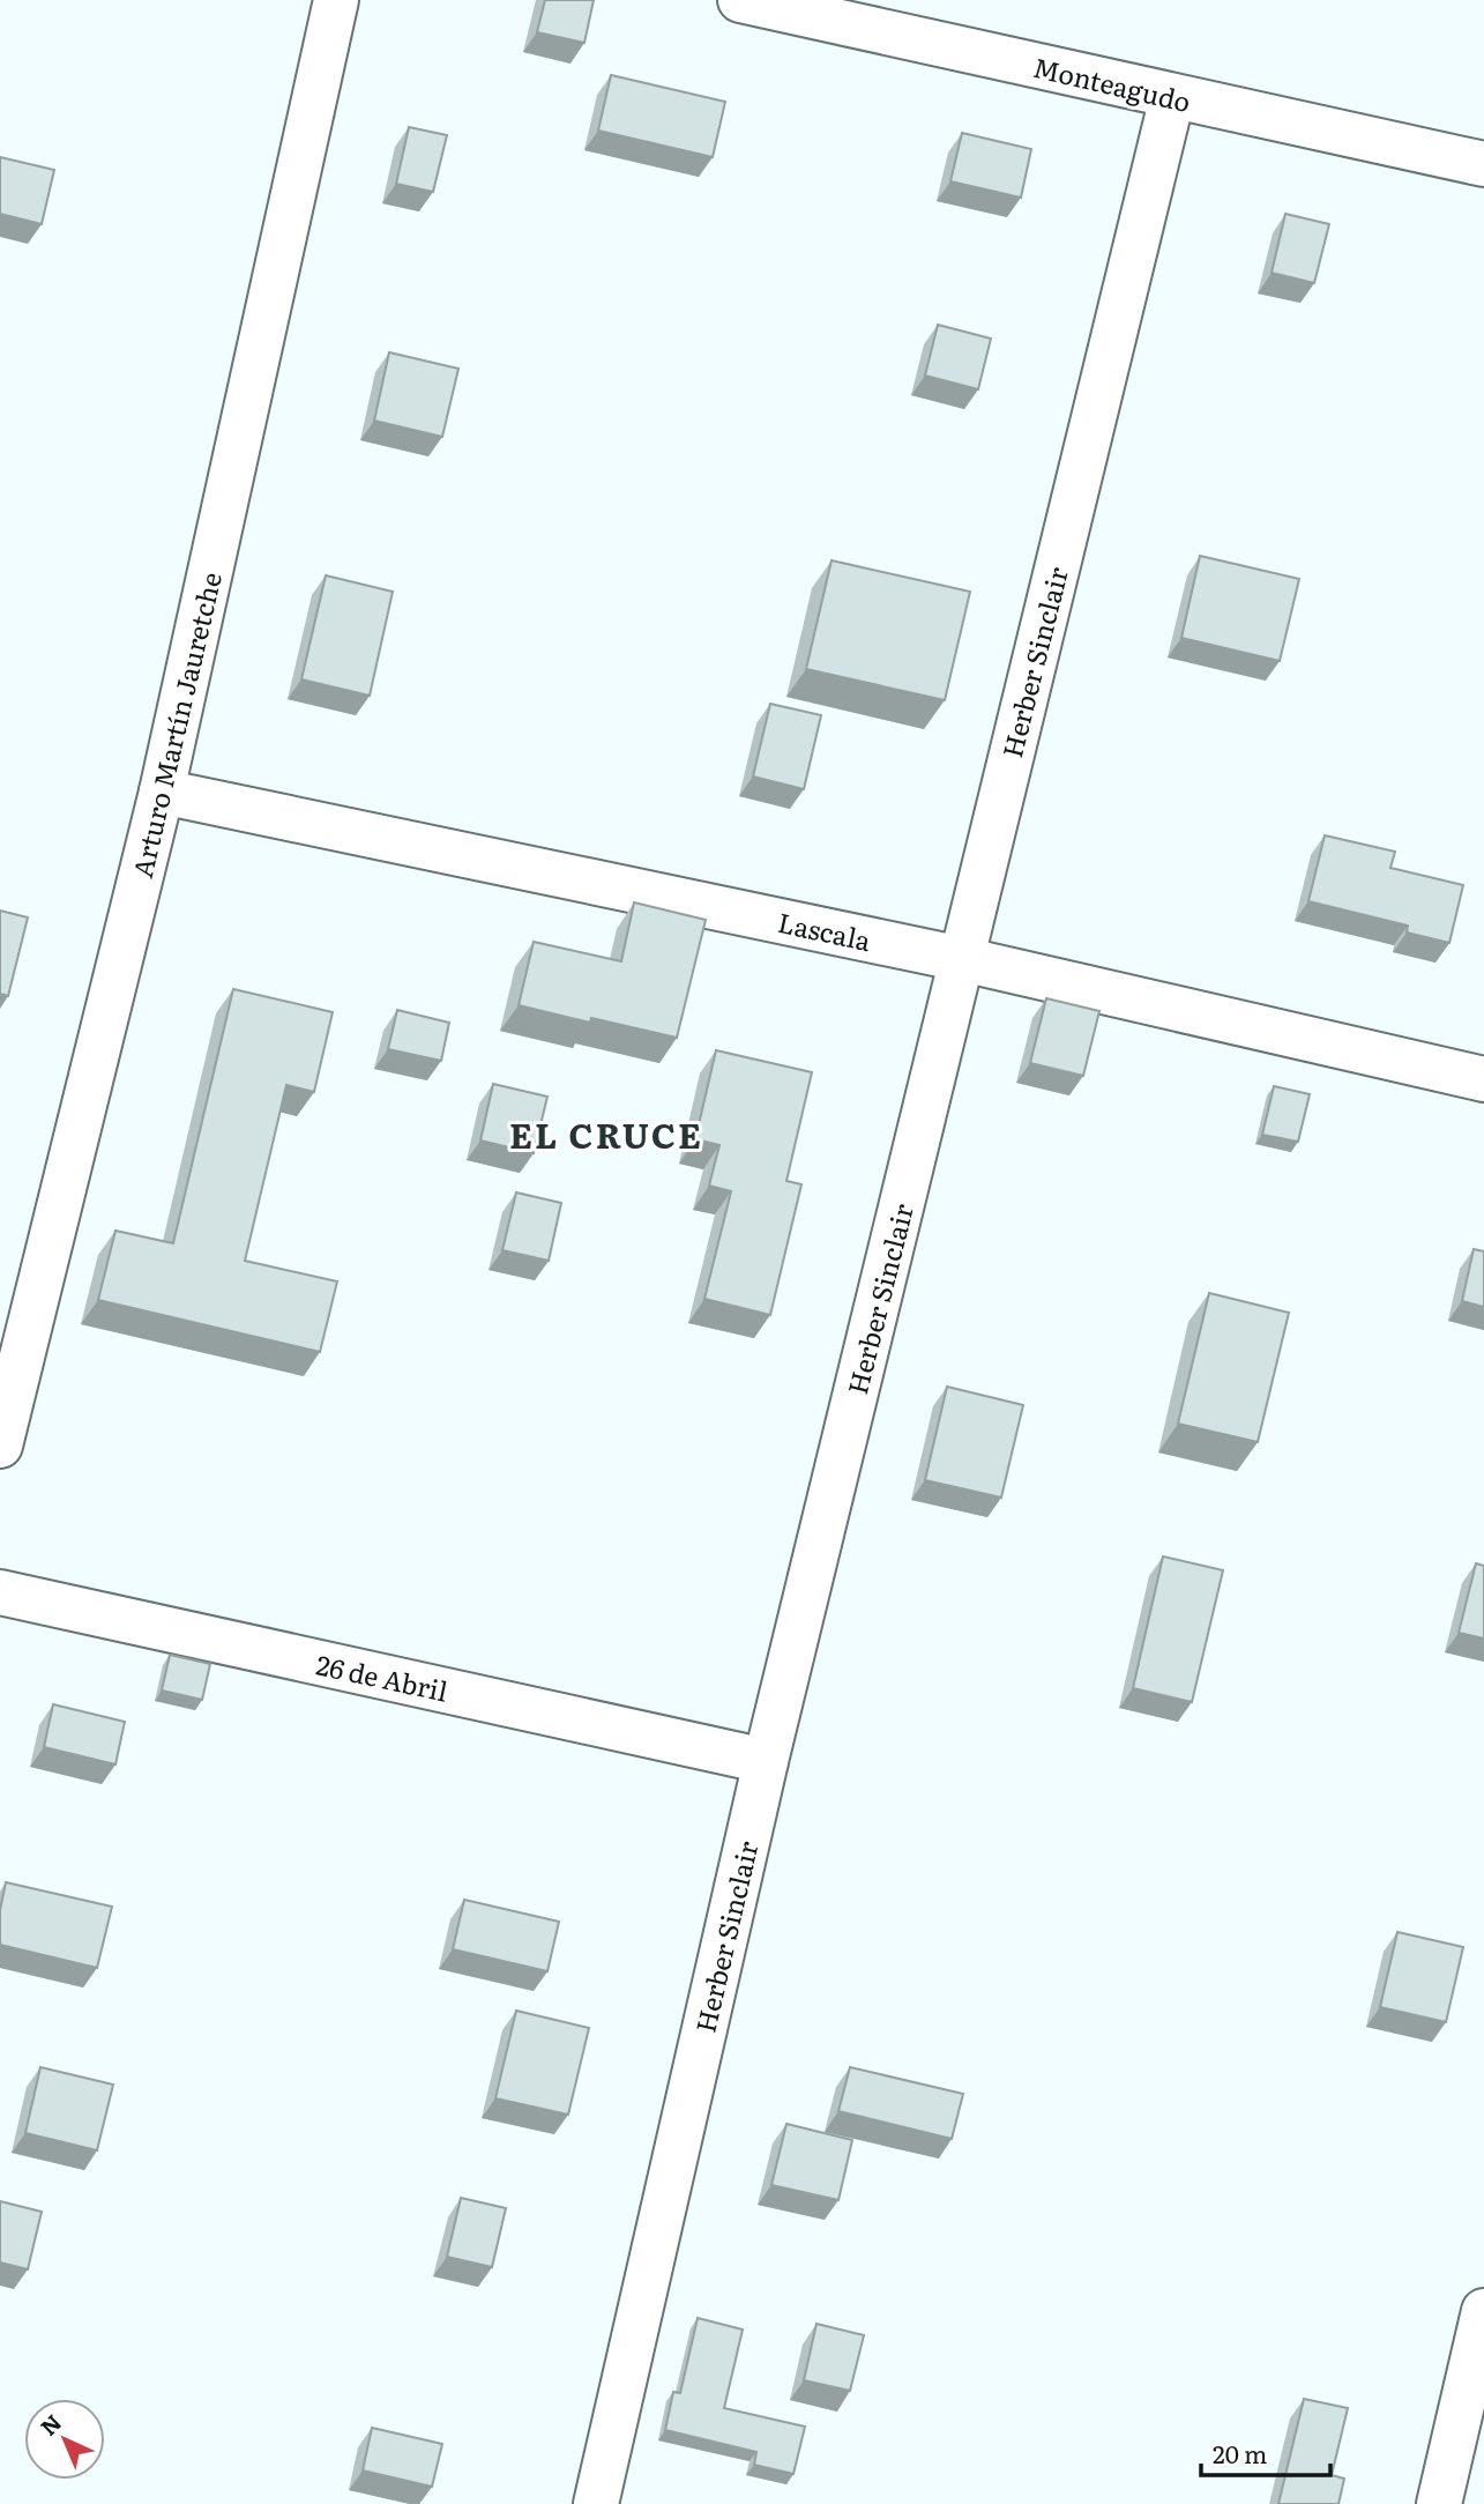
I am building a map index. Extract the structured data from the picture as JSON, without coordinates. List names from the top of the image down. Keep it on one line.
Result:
{"streets":{"street":["Monteagudo","Herber Sinclair","Arturo Martín Jauretche","Lascala","26 de Abril"]},"crossings":[["Monteagudo","Herber Sinclair"],["Herber Sinclair","Lascala"],["Herber Sinclair","26 de Abril"],["Arturo Martín Jauretche","Lascala"]],"districts":["EL CRUCE"],"scale_bar":"20 m","north":"top left"}
